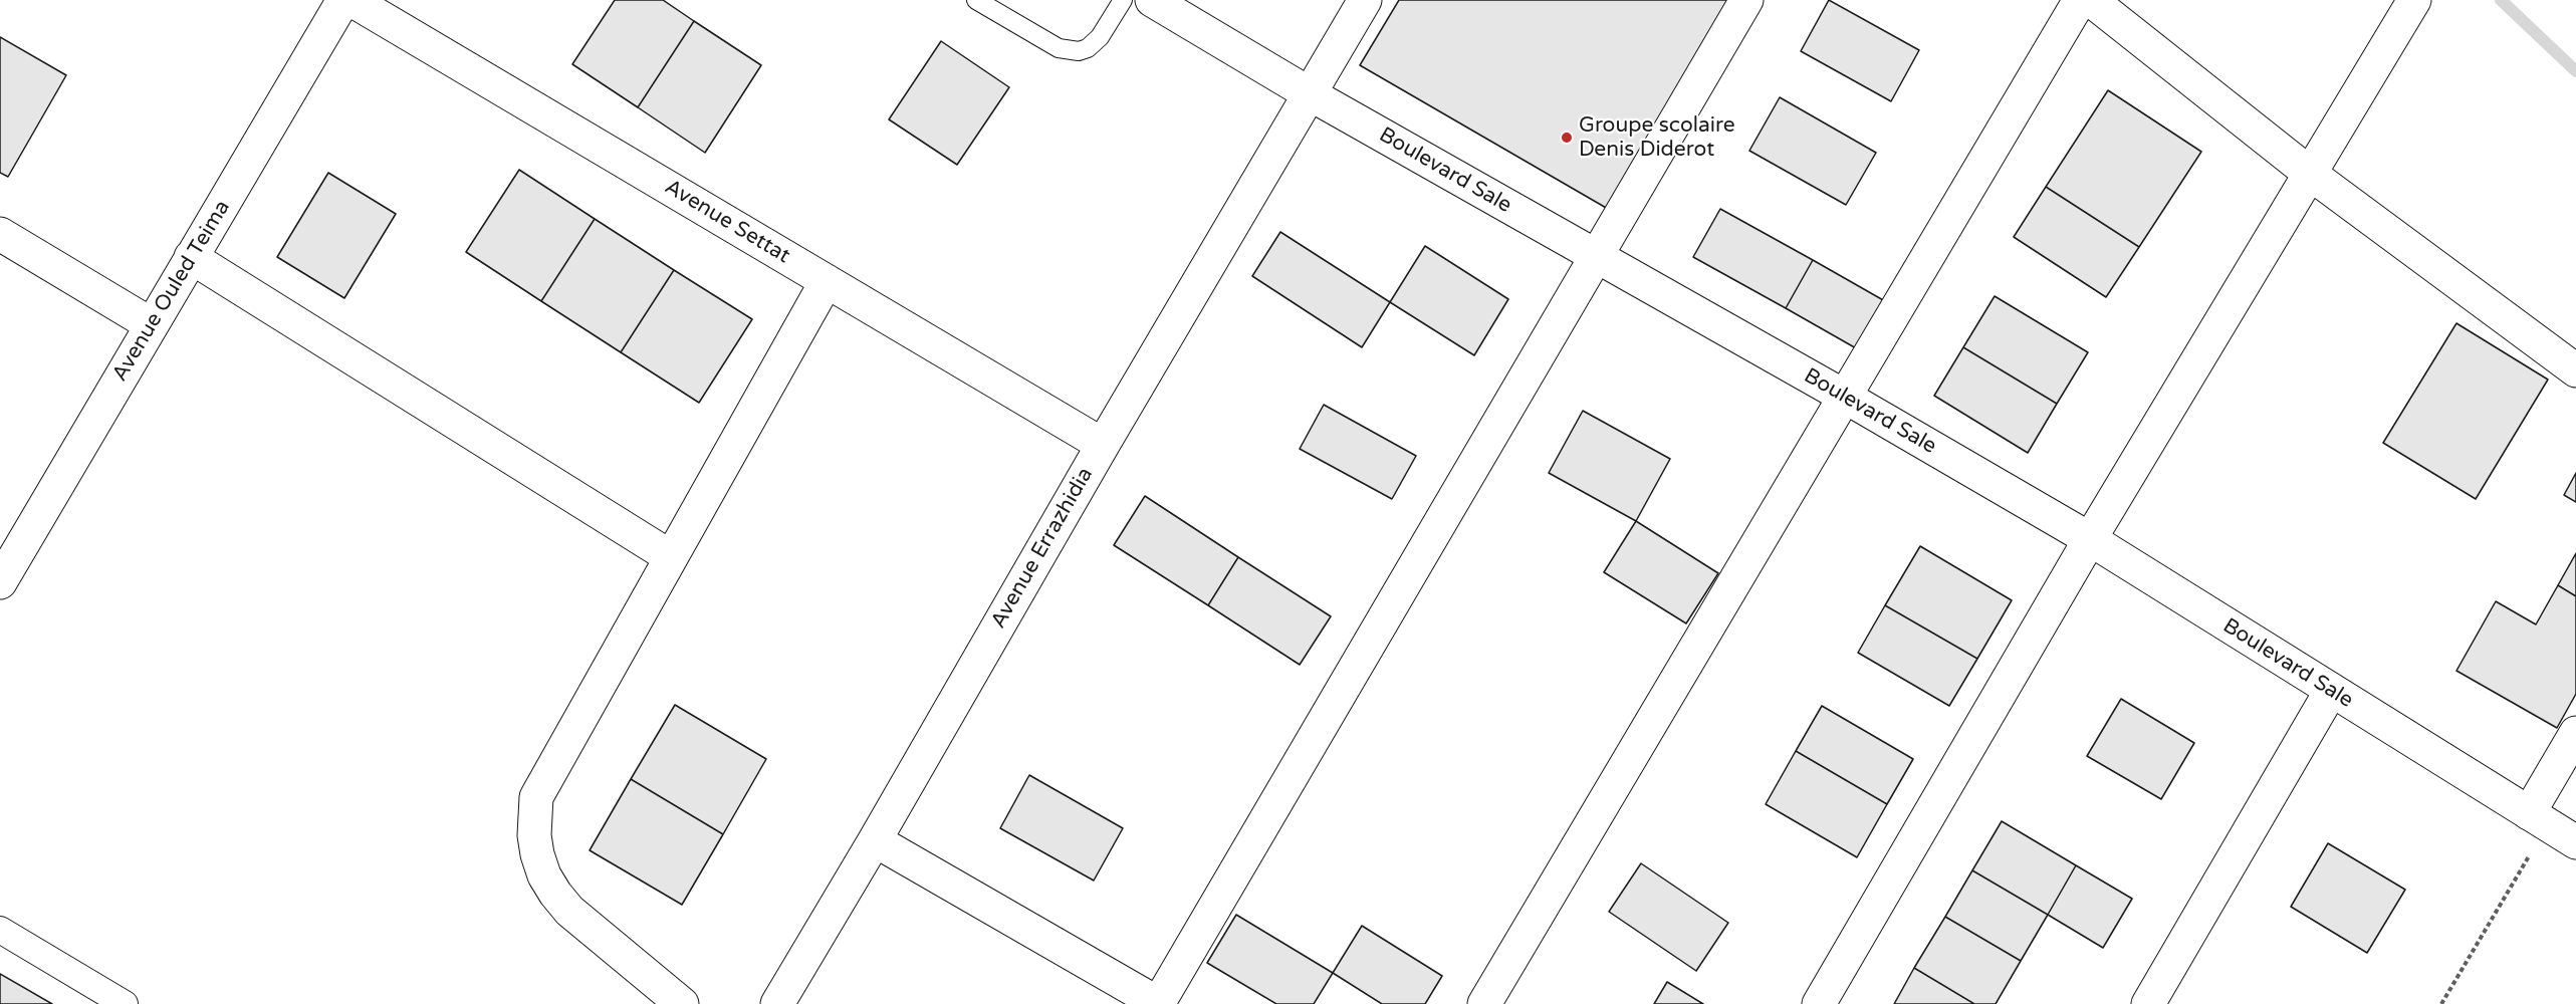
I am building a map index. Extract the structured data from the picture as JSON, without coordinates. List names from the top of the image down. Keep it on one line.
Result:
{"streets":{"street":["Boulevard Sale","Avenue Settat","Avenue Ouled Teima","Avenue Errazhidia"]},"crossings":[["Boulevard Sale","Avenue Errazhidia"],["Avenue Settat","Avenue Errazhidia"]],"places":["Groupe scolaire Denis Diderot"]}
